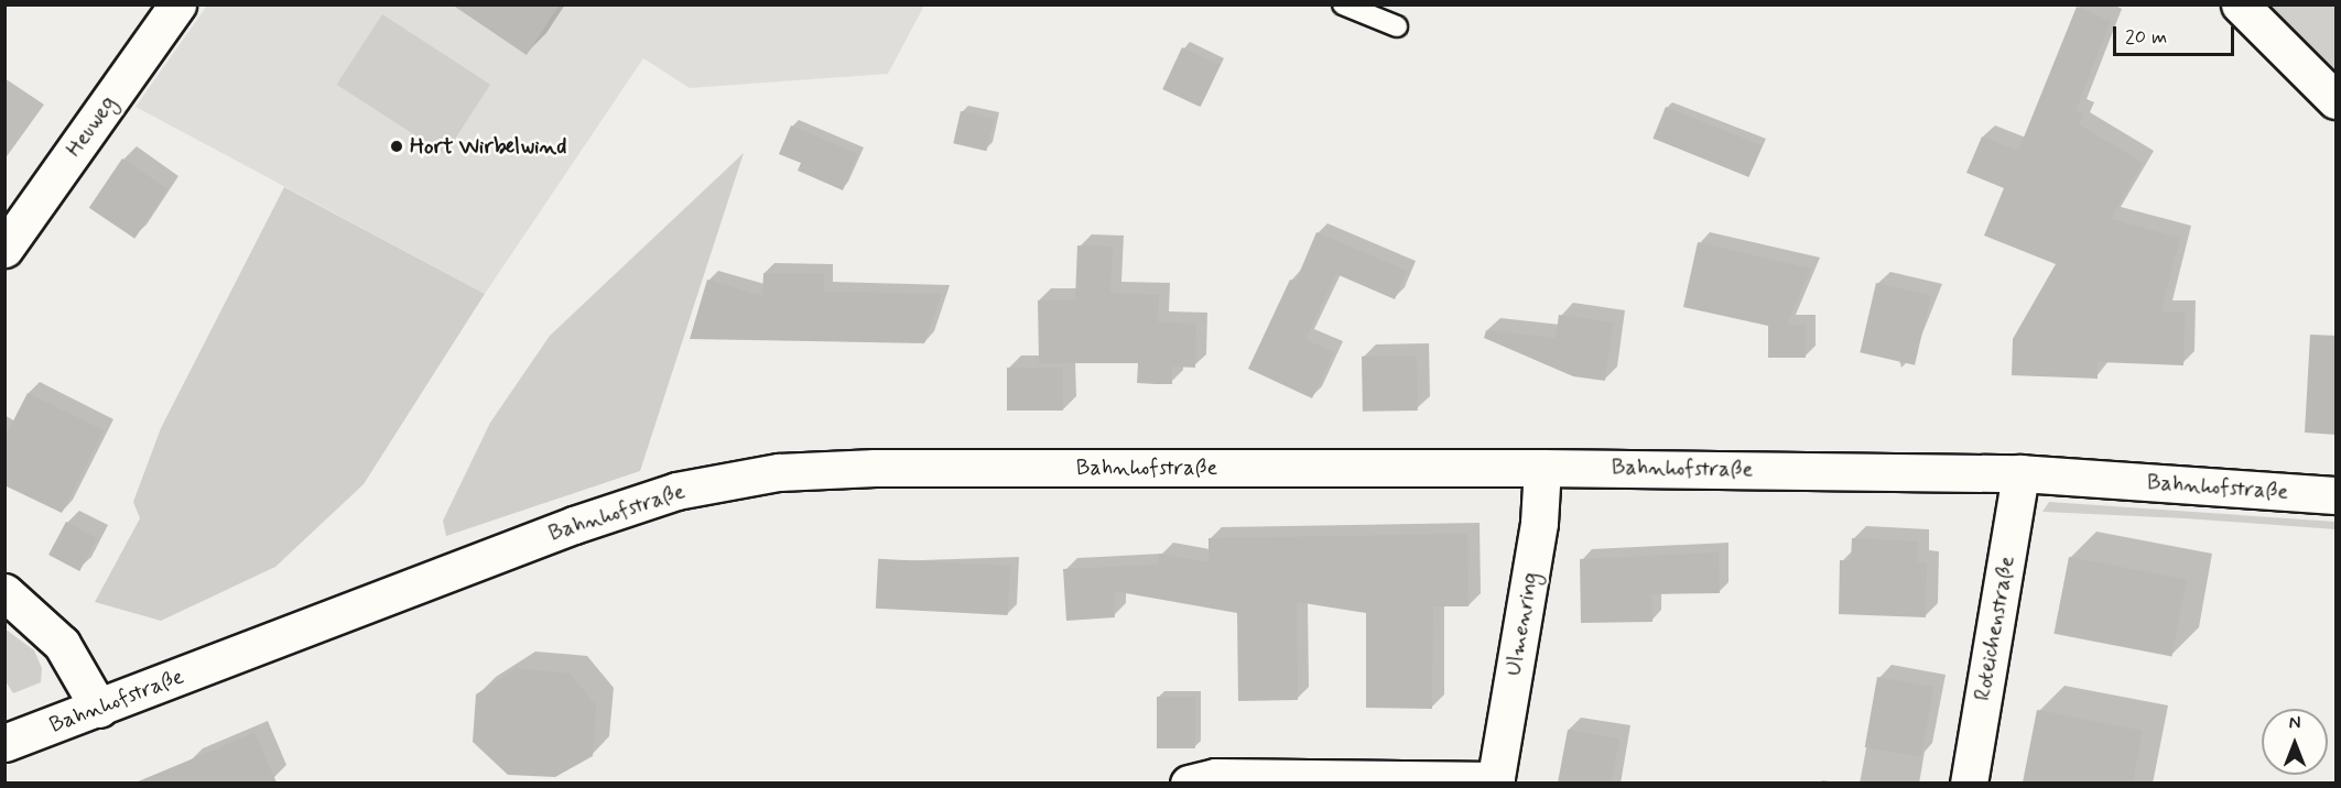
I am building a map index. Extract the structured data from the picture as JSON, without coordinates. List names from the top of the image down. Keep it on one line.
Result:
{"streets":{"street":["Heuweg","Bahnhofstraße","Ulmenring","Roteichenstraße"]},"crossings":[["Bahnhofstraße","Ulmenring"],["Bahnhofstraße","Roteichenstraße"]],"places":["Hort Wirbelwind"],"scale_bar":"20 m","north":"top"}
